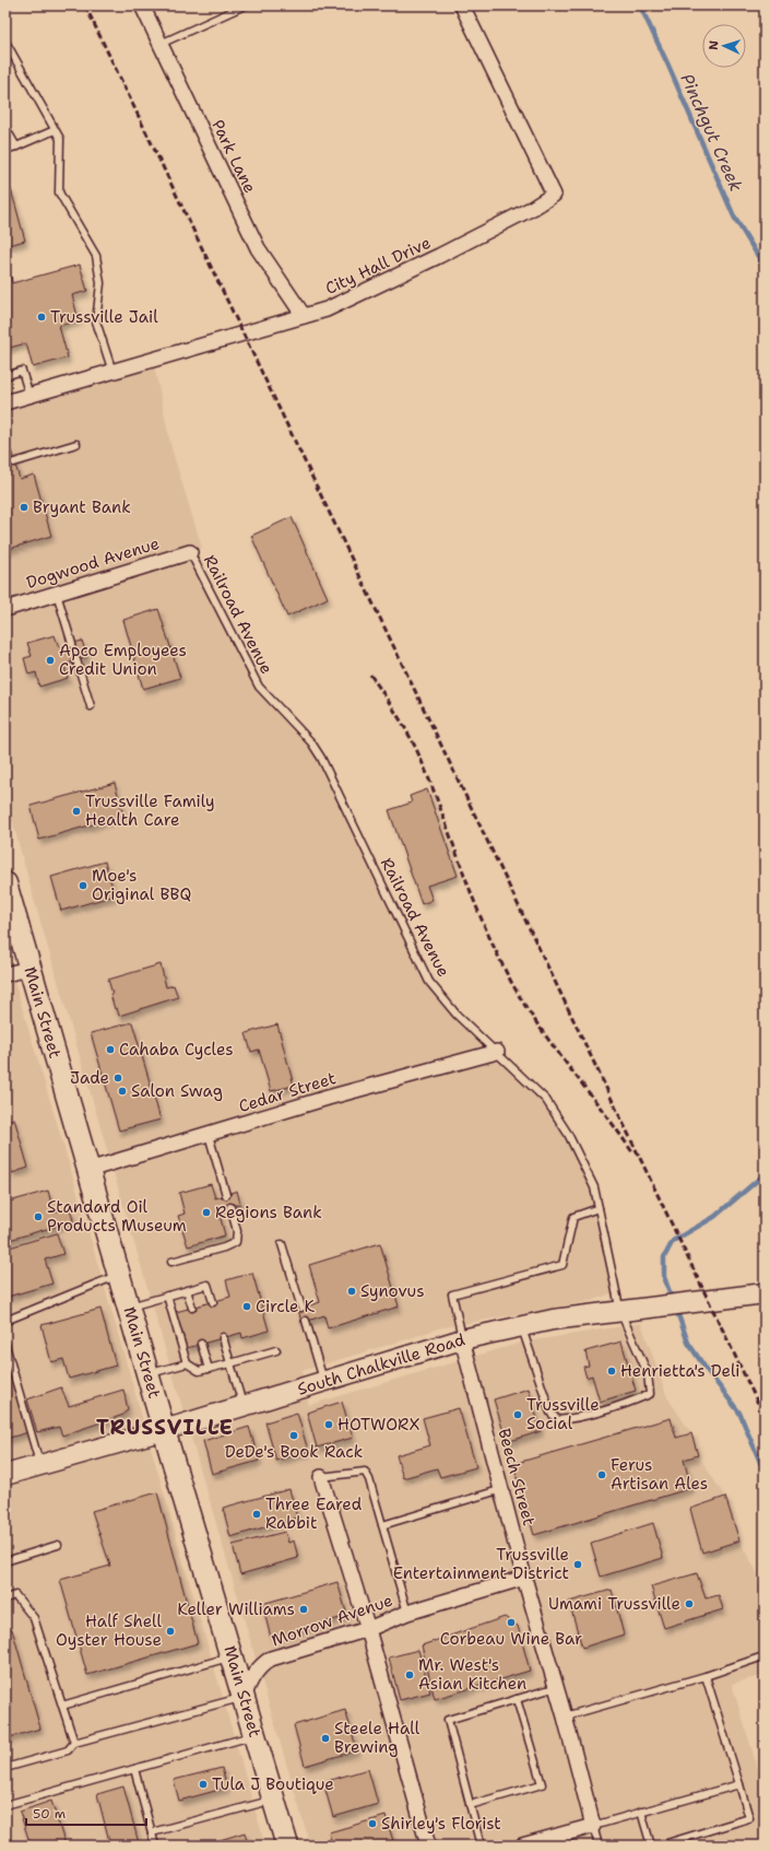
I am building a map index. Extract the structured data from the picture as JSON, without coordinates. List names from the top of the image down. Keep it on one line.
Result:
{"streets":{"main road":["Main Street","South Chalkville Road"],"street":["Park Lane","City Hall Drive","Dogwood Avenue","Cedar Street","Beech Street","Morrow Avenue"],"lane":["Railroad Avenue"]},"crossings":[["Park Lane","City Hall Drive"],["Dogwood Avenue","Railroad Avenue"],["Railroad Avenue","Cedar Street"],["Railroad Avenue","South Chalkville Road"],["Main Street","Cedar Street"],["Main Street","South Chalkville Road"],["Main Street","Morrow Avenue"],["South Chalkville Road","Beech Street"],["Beech Street","Morrow Avenue"]],"districts":["TRUSSVILLE"],"water":["Pinchgut Creek"],"places":["Trussville Jail","Bryant Bank","Apco Employees Credit Union","Trussville Family Health Care","Moe's Original BBQ","Cahaba Cycles","Jade","Salon Swag","Regions Bank","Standard Oil Products Museum","Synovus","Circle K","Henrietta's Deli","Trussville Social","HOTWORX","DeDe's Book Rack","Ferus Artisan Ales","Three Eared Rabbit","Trussville Entertainment District","Umami Trussville","Keller Williams","Corbeau Wine Bar","Half Shell Oyster House","Mr. West's Asian Kitchen","Steele Hall Brewing","Tula J Boutique","Shirley's Florist"],"scale_bar":"50 m","north":"left"}
